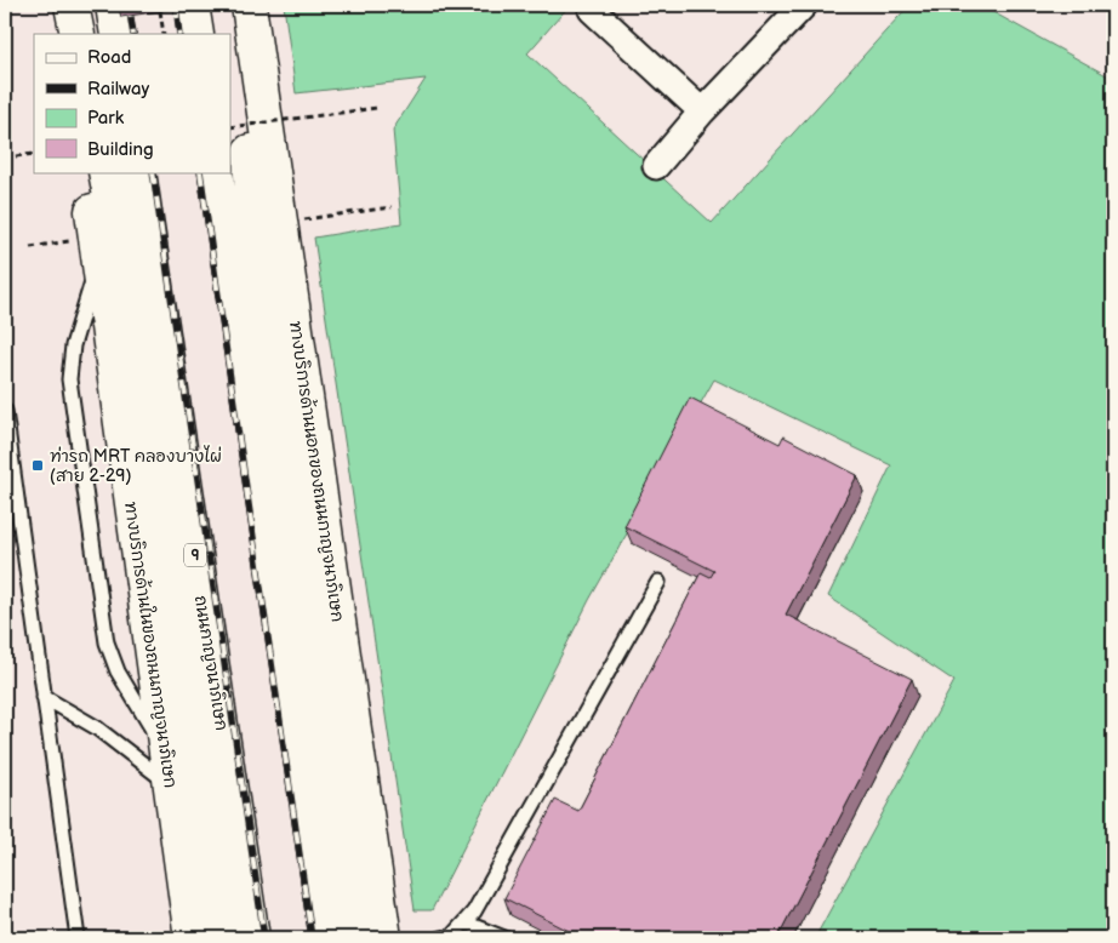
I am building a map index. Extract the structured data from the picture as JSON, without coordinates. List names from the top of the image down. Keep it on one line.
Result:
{"streets":{"main road":["ทางบริการด้านนอกของถนนกาญจนาภิเษก","9","ทางบริการด้านในของถนนกาญจนาภิเษก","ถนนกาญจนาภิเษก"]},"places":{"transit":["ท่ารถ MRT คลองบางไผ่ (สาย 2-29)"]},"legend":["Road","Railway","Park","Building"]}
